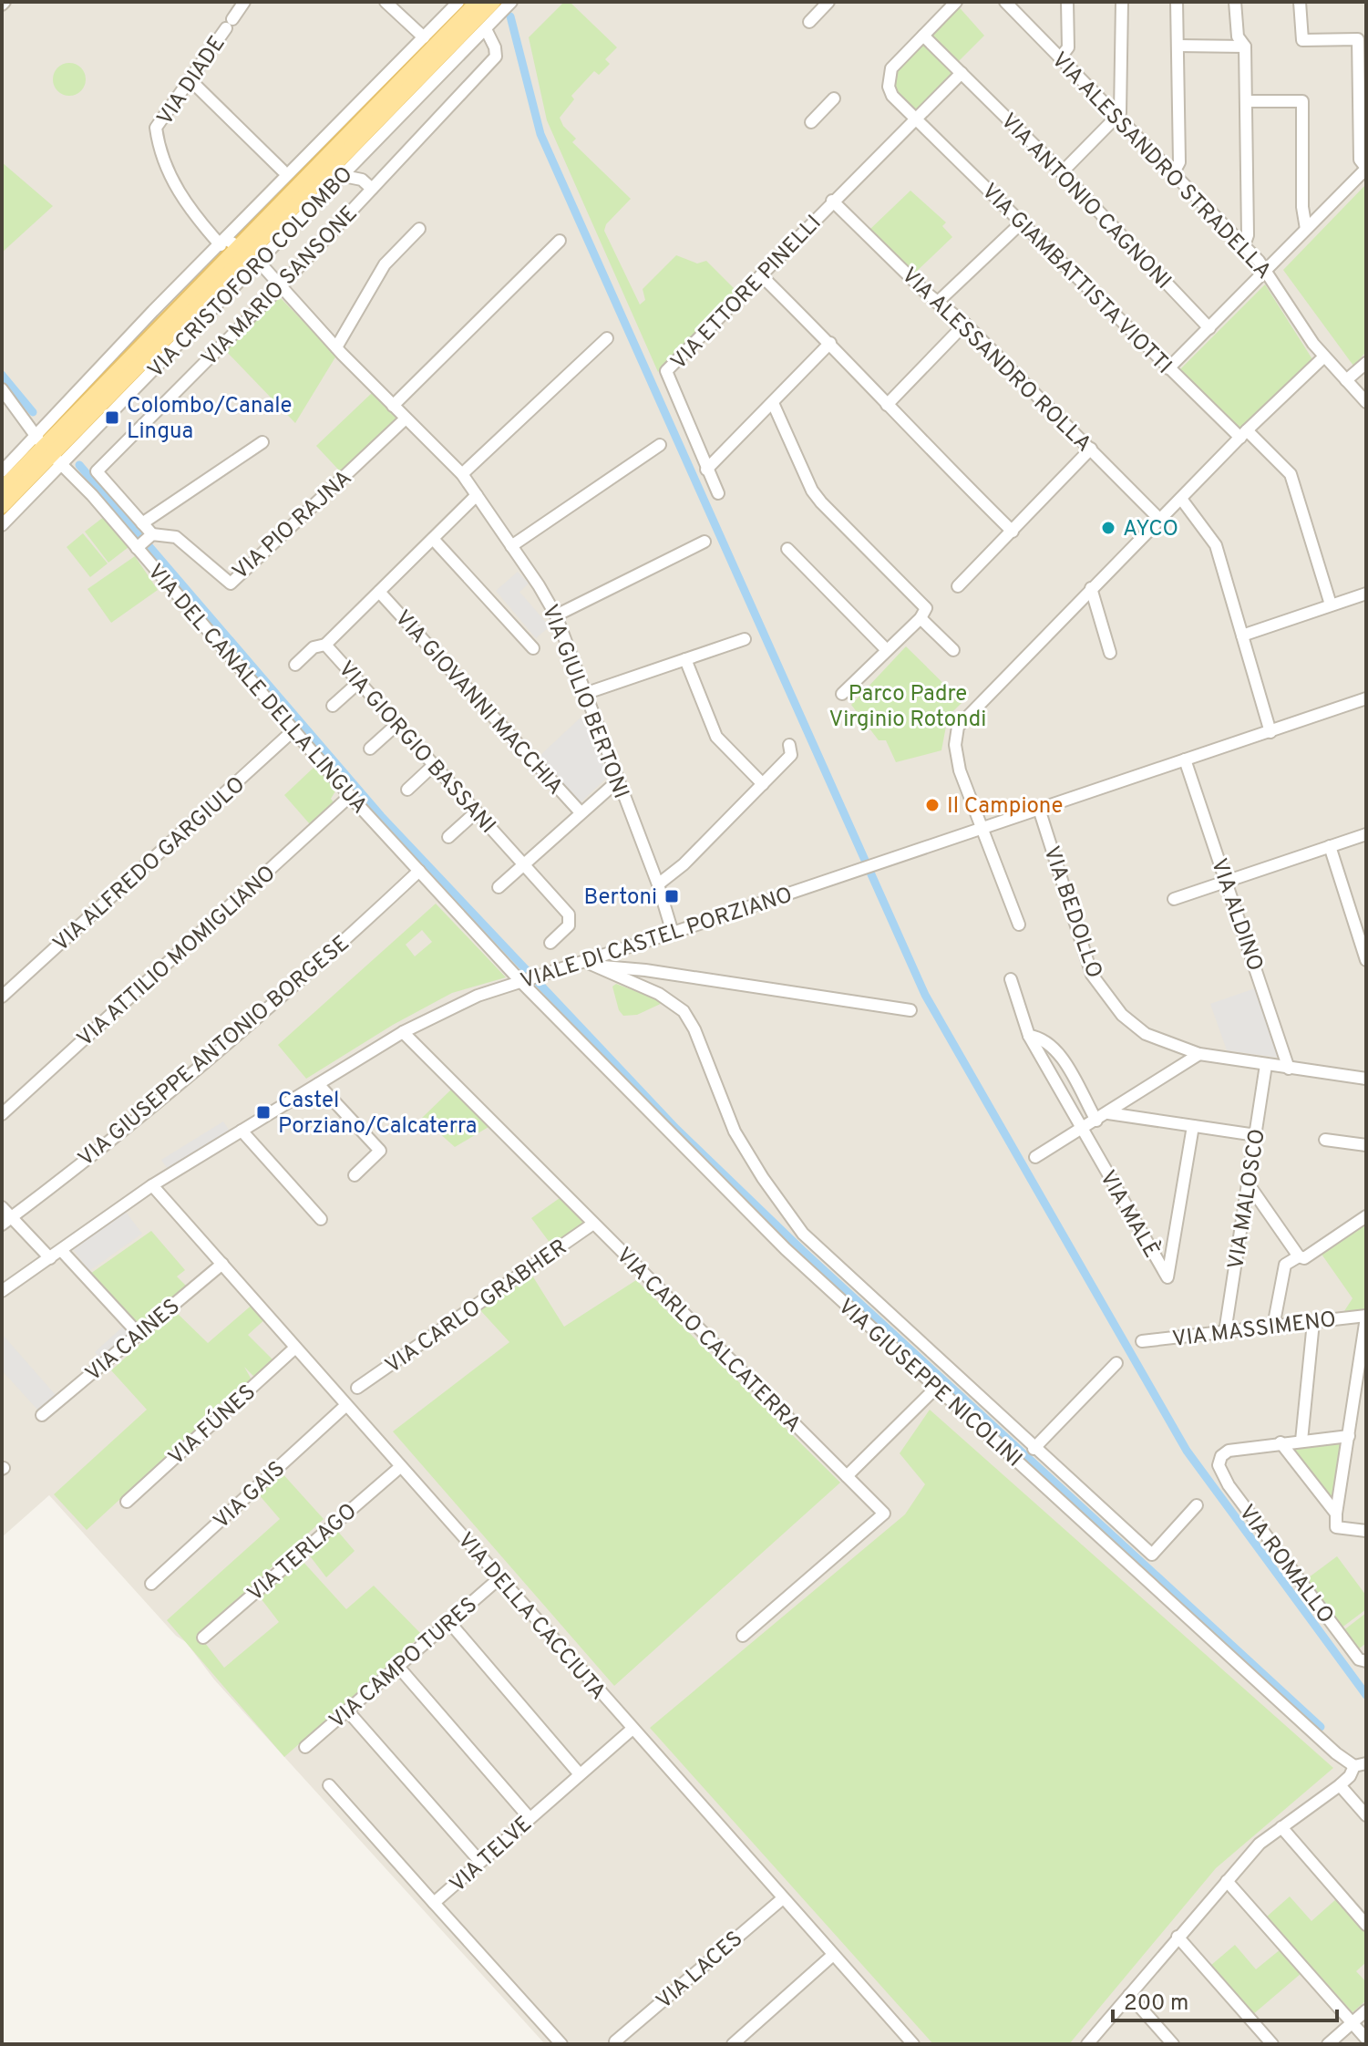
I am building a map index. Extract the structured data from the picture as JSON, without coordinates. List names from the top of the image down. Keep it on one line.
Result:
{"streets":{"main road":["VIA CRISTOFORO COLOMBO"],"street":["VIA DIADE","VIA ALESSANDRO STRADELLA","VIA ANTONIO CAGNONI","VIA GIAMBATTISTA VIOTTI","VIA MARIO SANSONE","VIA ETTORE PINELLI","VIA ALESSANDRO ROLLA","VIA PIO RAJNA","VIA DEL CANALE DELLA LINGUA","VIA GIULIO BERTONI","VIA GIOVANNI MACCHIA","VIA GIORGIO BASSANI","VIA ALFREDO GARGIULO","VIA BEDOLLO","VIA ALDINO","VIALE DI CASTEL PORZIANO","VIA ATTILIO MOMIGLIANO","VIA GIUSEPPE ANTONIO BORGESE","VIA MALOSCO","VIA MALÈ","VIA CARLO GRABHER","VIA MASSIMENO","VIA CAINES","VIA CARLO CALCATERRA","VIA GIUSEPPE NICOLINI","VIA FÚNES","VIA GAIS","VIA TERLAGO","VIA ROMALLO","VIA DELLA CACCIUTA","VIA CAMPO TURES","VIA TELVE","VIA LACES"]},"crossings":[["VIA DIADE","VIA CRISTOFORO COLOMBO"],["VIA DIADE","VIA GIULIO BERTONI"],["VIA ANTONIO CAGNONI","VIA GIAMBATTISTA VIOTTI"],["VIA ANTONIO CAGNONI","VIA ETTORE PINELLI"],["VIA CRISTOFORO COLOMBO","VIA MARIO SANSONE"],["VIA CRISTOFORO COLOMBO","VIA DEL CANALE DELLA LINGUA"],["VIA CRISTOFORO COLOMBO","VIA GIULIO BERTONI"],["VIA GIAMBATTISTA VIOTTI","VIA ETTORE PINELLI"],["VIA MARIO SANSONE","VIA PIO RAJNA"],["VIA MARIO SANSONE","VIA GIULIO BERTONI"],["VIA ETTORE PINELLI","VIA ALESSANDRO ROLLA"],["VIA PIO RAJNA","VIA GIULIO BERTONI"],["VIA DEL CANALE DELLA LINGUA","VIA ALFREDO GARGIULO"],["VIA DEL CANALE DELLA LINGUA","VIALE DI CASTEL PORZIANO"],["VIA DEL CANALE DELLA LINGUA","VIA ATTILIO MOMIGLIANO"],["VIA DEL CANALE DELLA LINGUA","VIA GIUSEPPE ANTONIO BORGESE"],["VIA DEL CANALE DELLA LINGUA","VIA GIUSEPPE NICOLINI"],["VIA GIULIO BERTONI","VIA GIORGIO BASSANI"],["VIA GIULIO BERTONI","VIALE DI CASTEL PORZIANO"],["VIA GIOVANNI MACCHIA","VIA GIORGIO BASSANI"],["VIA BEDOLLO","VIA ALDINO"],["VIA BEDOLLO","VIALE DI CASTEL PORZIANO"],["VIA BEDOLLO","VIA MALOSCO"],["VIA ALDINO","VIALE DI CASTEL PORZIANO"],["VIALE DI CASTEL PORZIANO","VIA CARLO CALCATERRA"],["VIALE DI CASTEL PORZIANO","VIA GIUSEPPE NICOLINI"],["VIALE DI CASTEL PORZIANO","VIA DELLA CACCIUTA"],["VIA MALOSCO","VIA MASSIMENO"],["VIA CARLO GRABHER","VIA CARLO CALCATERRA"],["VIA CAINES","VIA DELLA CACCIUTA"],["VIA FÚNES","VIA DELLA CACCIUTA"],["VIA GAIS","VIA DELLA CACCIUTA"],["VIA TERLAGO","VIA DELLA CACCIUTA"],["VIA DELLA CACCIUTA","VIA CAMPO TURES"],["VIA DELLA CACCIUTA","VIA TELVE"],["VIA DELLA CACCIUTA","VIA LACES"]],"parks":["Parco Padre Virginio Rotondi"],"places":{"transit":["Colombo/Canale Lingua","Bertoni","Castel Porziano/Calcaterra"],"other":["AYCO","Il Campione"]},"scale_bar":"200 m"}
